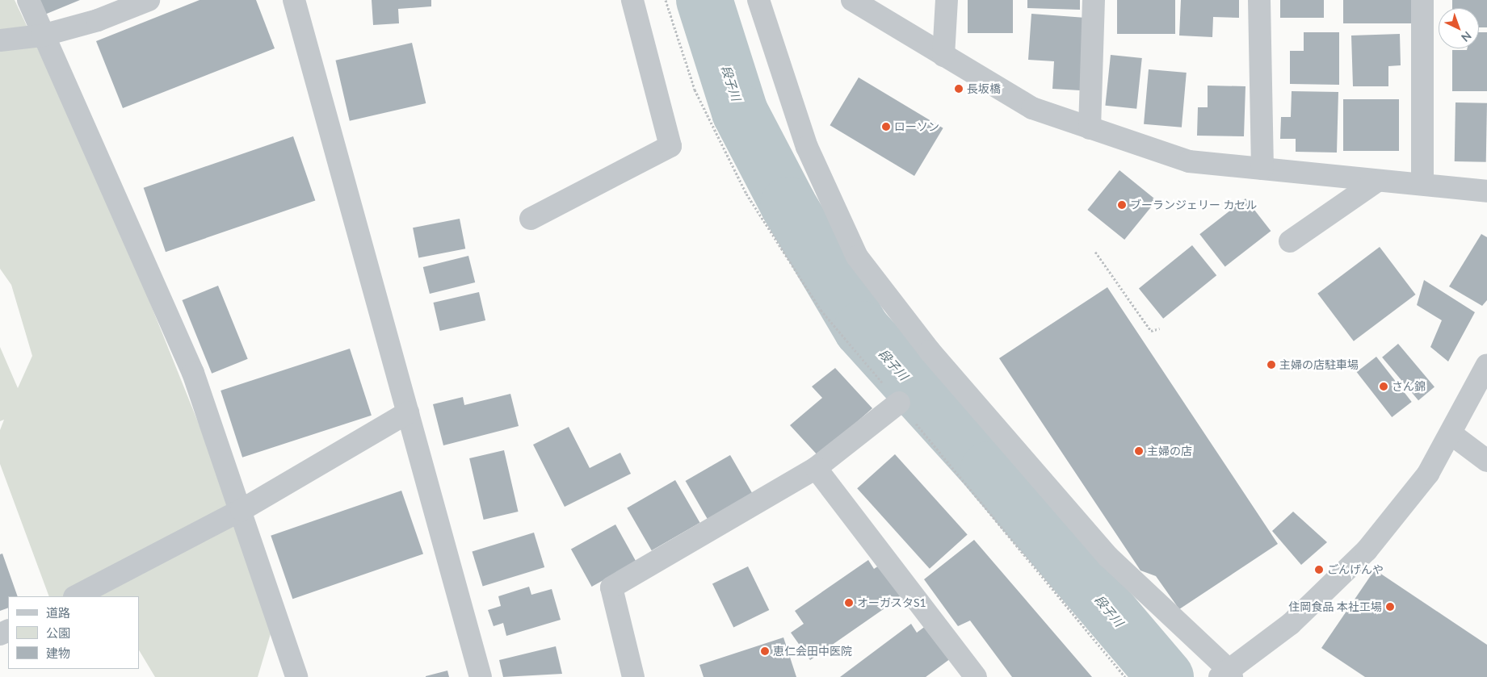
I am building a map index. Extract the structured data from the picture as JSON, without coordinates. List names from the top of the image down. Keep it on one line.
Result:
{"water":["段子川"],"places":["長坂橋","ローソン","ブーランジェリー カセル","主婦の店駐車場","さん錦","主婦の店","ごんげんや","オーガスタS1","住岡食品 本社工場","恵仁会田中医院"],"legend":["道路","公園","建物"],"north":"bottom right"}
